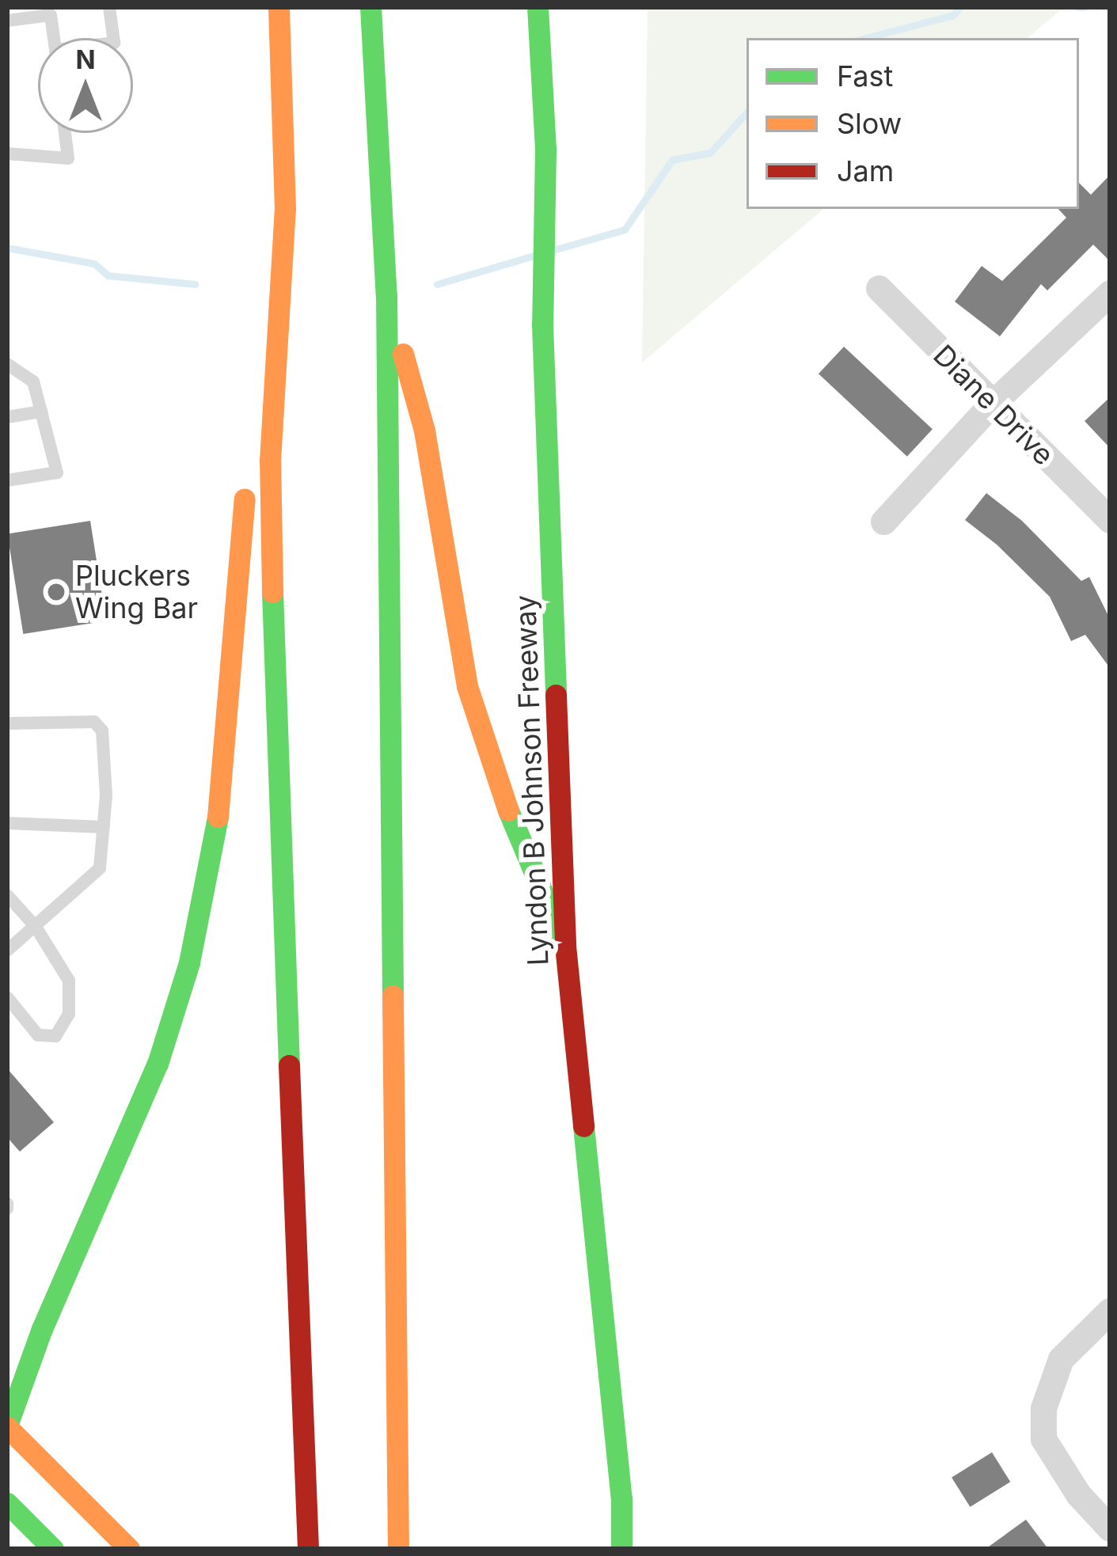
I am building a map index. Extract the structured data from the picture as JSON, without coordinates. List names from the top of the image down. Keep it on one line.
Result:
{"streets":{"main road":["Lyndon B Johnson Freeway"],"street":["Diane Drive"]},"places":["Pluckers Wing Bar"],"legend":["Fast","Slow","Jam"],"north":"top"}
